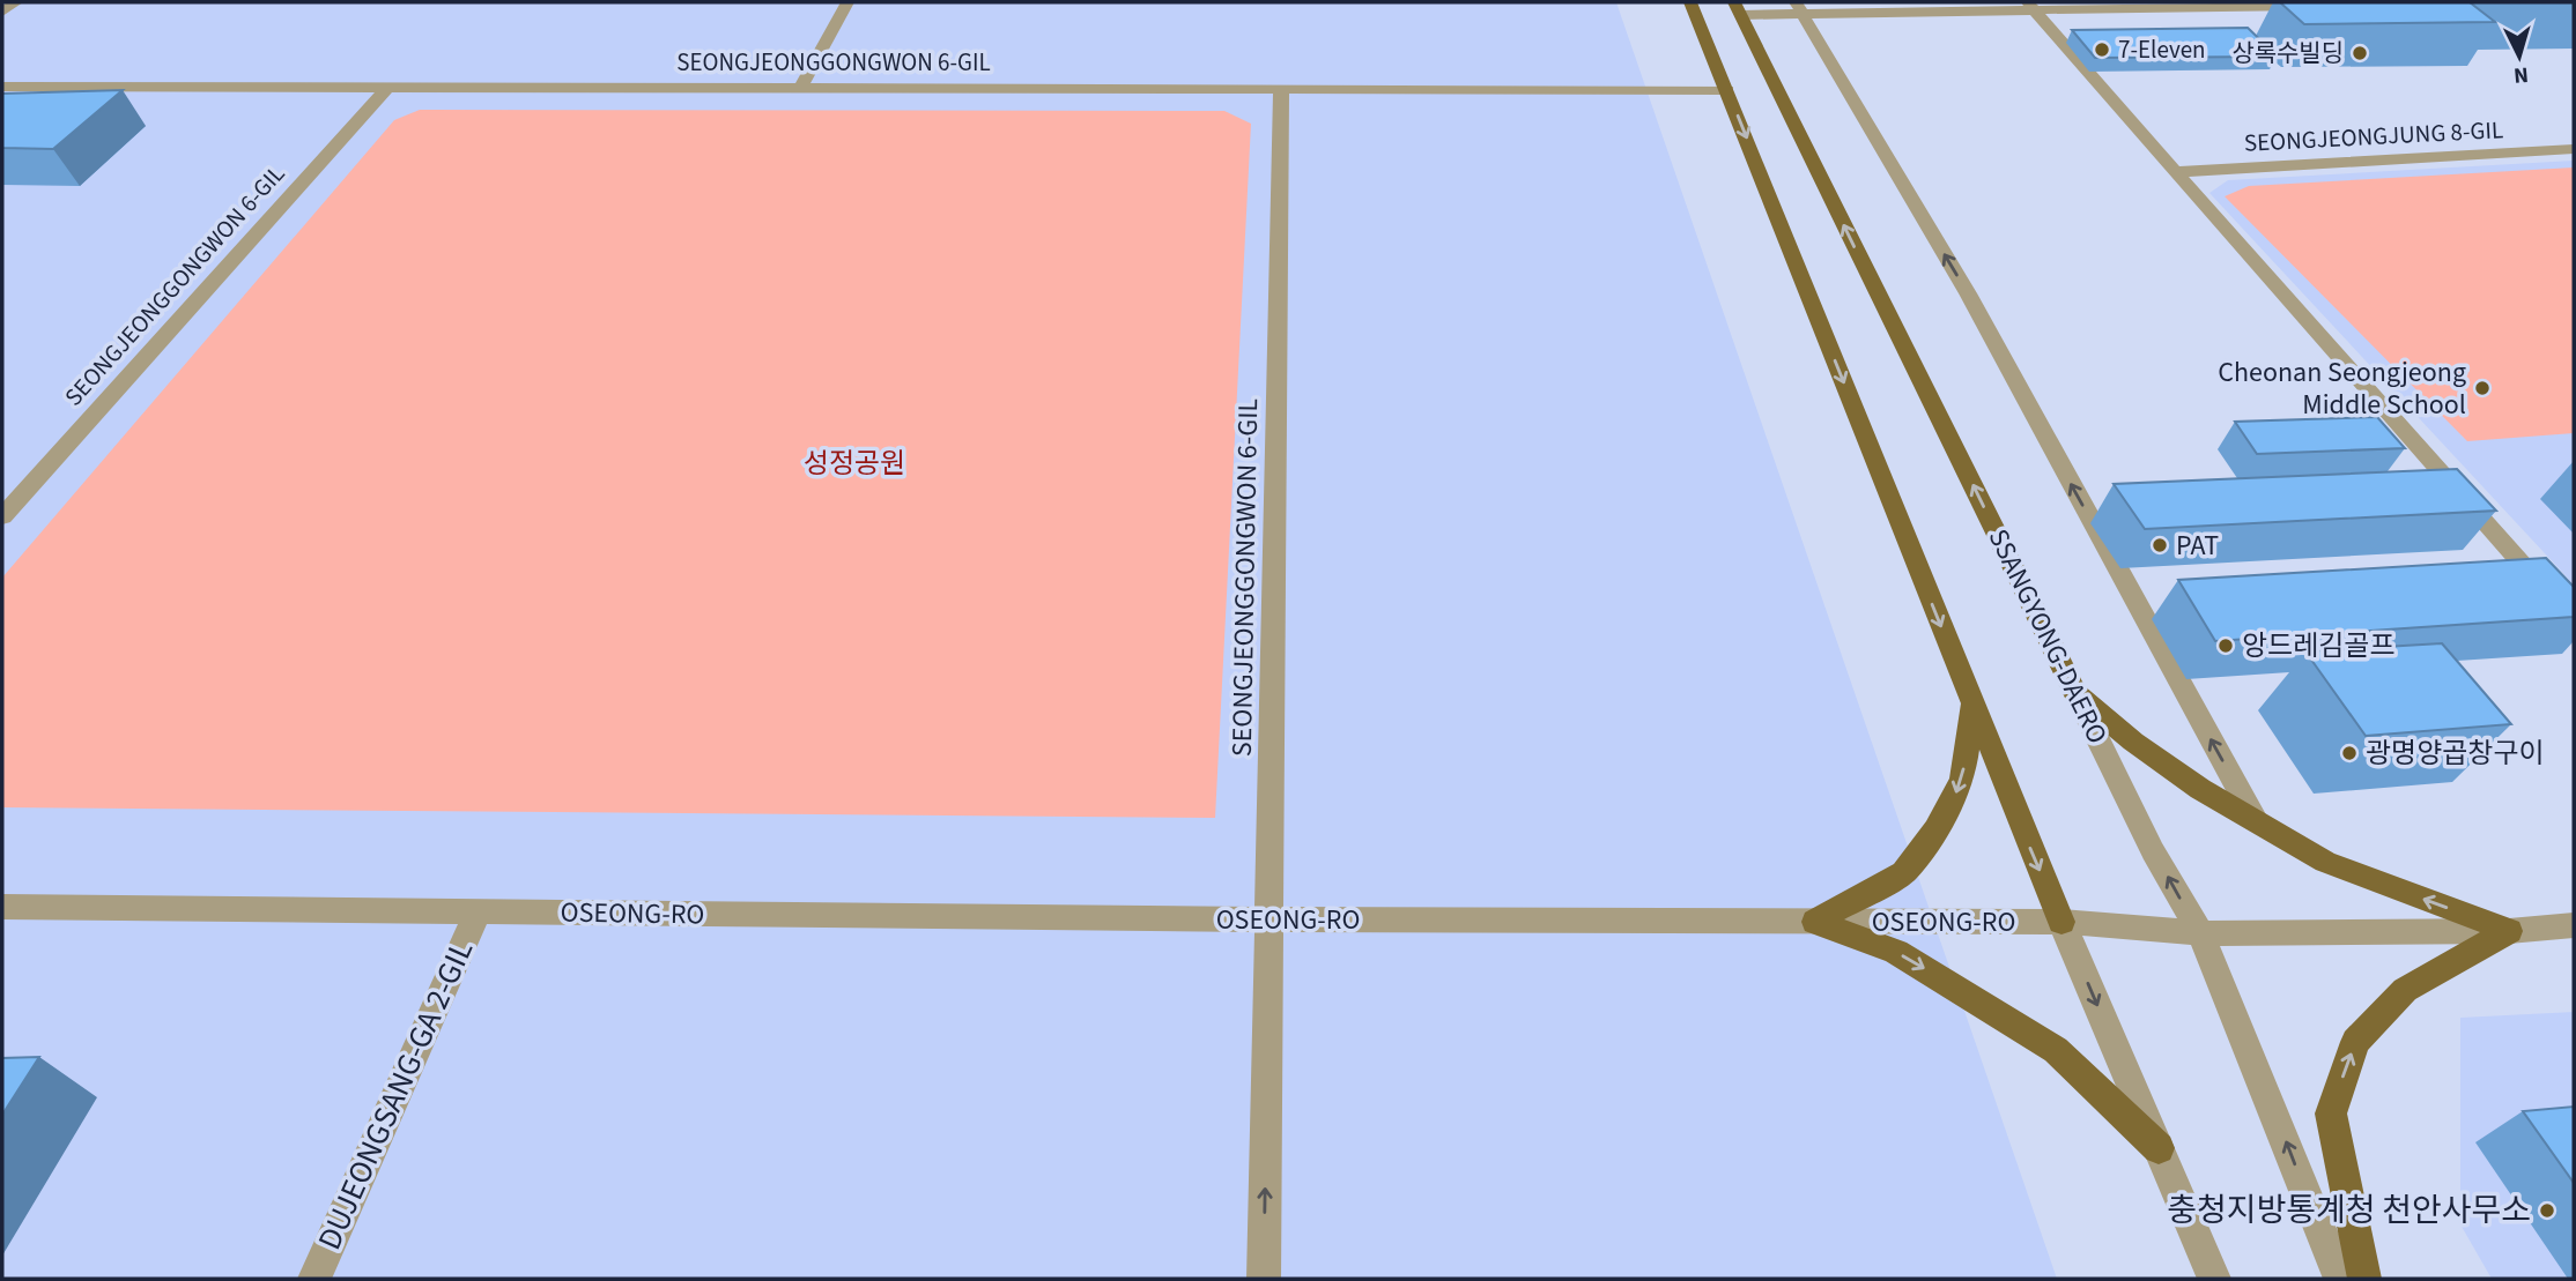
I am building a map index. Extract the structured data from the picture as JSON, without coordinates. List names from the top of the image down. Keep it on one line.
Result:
{"streets":{"main road":["SSANGYONG-DAERO"],"street":["SEONGJEONGGONGWON 6-GIL","SEONGJEONGJUNG 8-GIL","OSEONG-RO","DUJEONGSANG-GA 2-GIL"]},"crossings":[["SEONGJEONGGONGWON 6-GIL","OSEONG-RO"],["SSANGYONG-DAERO","OSEONG-RO"],["OSEONG-RO","DUJEONGSANG-GA 2-GIL"]],"parks":["성정공원"],"places":["7-Eleven","상록수빌딩","Cheonan Seongjeong Middle School","PAT","앙드레김골프","광명양곱창구이","충청지방통계청 천안사무소"],"north":"bottom"}
